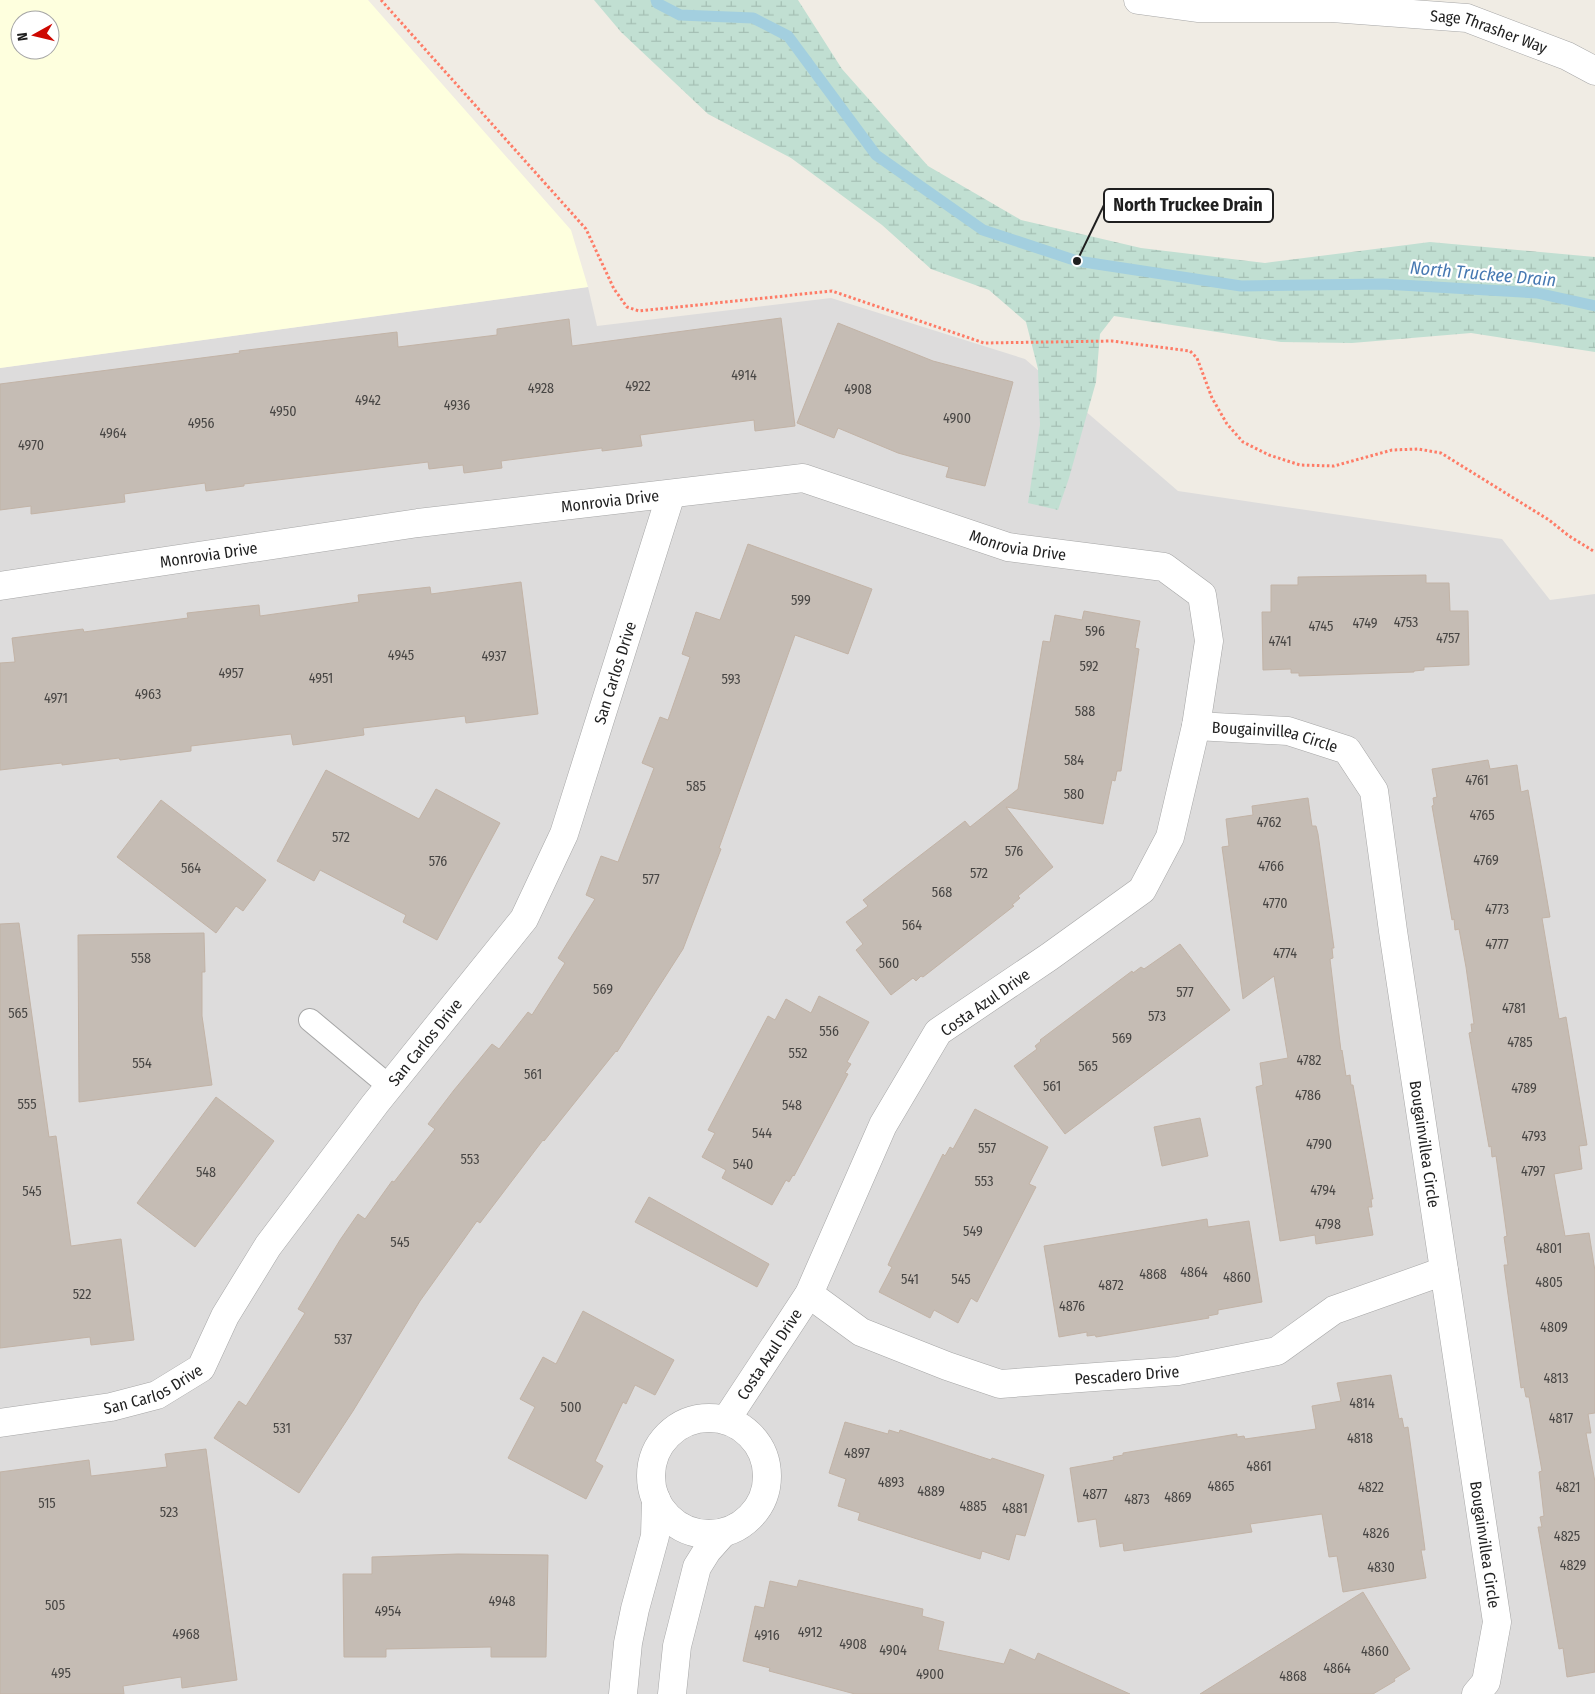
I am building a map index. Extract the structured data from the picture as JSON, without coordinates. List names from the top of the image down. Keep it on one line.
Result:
{"streets":{"street":["Sage Thrasher Way","Monrovia Drive","San Carlos Drive","Bougainvillea Circle","Costa Azul Drive","Pescadero Drive"]},"crossings":[["Monrovia Drive","San Carlos Drive"],["Monrovia Drive","Costa Azul Drive"],["Bougainvillea Circle","Costa Azul Drive"],["Bougainvillea Circle","Pescadero Drive"],["Costa Azul Drive","Pescadero Drive"]],"water":["North Truckee Drain"],"places":["North Truckee Drain"],"house_numbers":["4914","4922","4928","4908","4942","4936","4950","4900","4956","4964","4970","599","4753","4749","4745","596","4757","4741","4945","4937","592","4957","4951","593","4963","4971","588","584","4761","585","580","4765","4762","572","576","4769","576","4766","564","572","577","568","4770","4773","564","4777","4774","558","560","569","577","4781","565","573","556","569","4785","552","4782","554","565","561","561","4789","4786","555","548","544","4793","4790","557","553","540","4797","548","553","4794","545","4798","549","545","4801","4864","4868","4860","541","545","4805","4872","522","4876","4809","537","4813","4814","500","4817","531","4818","4897","4861","4893","4865","4822","4821","4889","4877","4869","4873","515","4885","4881","523","4826","4825","4829","4830","4948","505","4954","4912","4968","4916","4908","4904","4860","4864","495","4900","4868"],"north":"left"}
